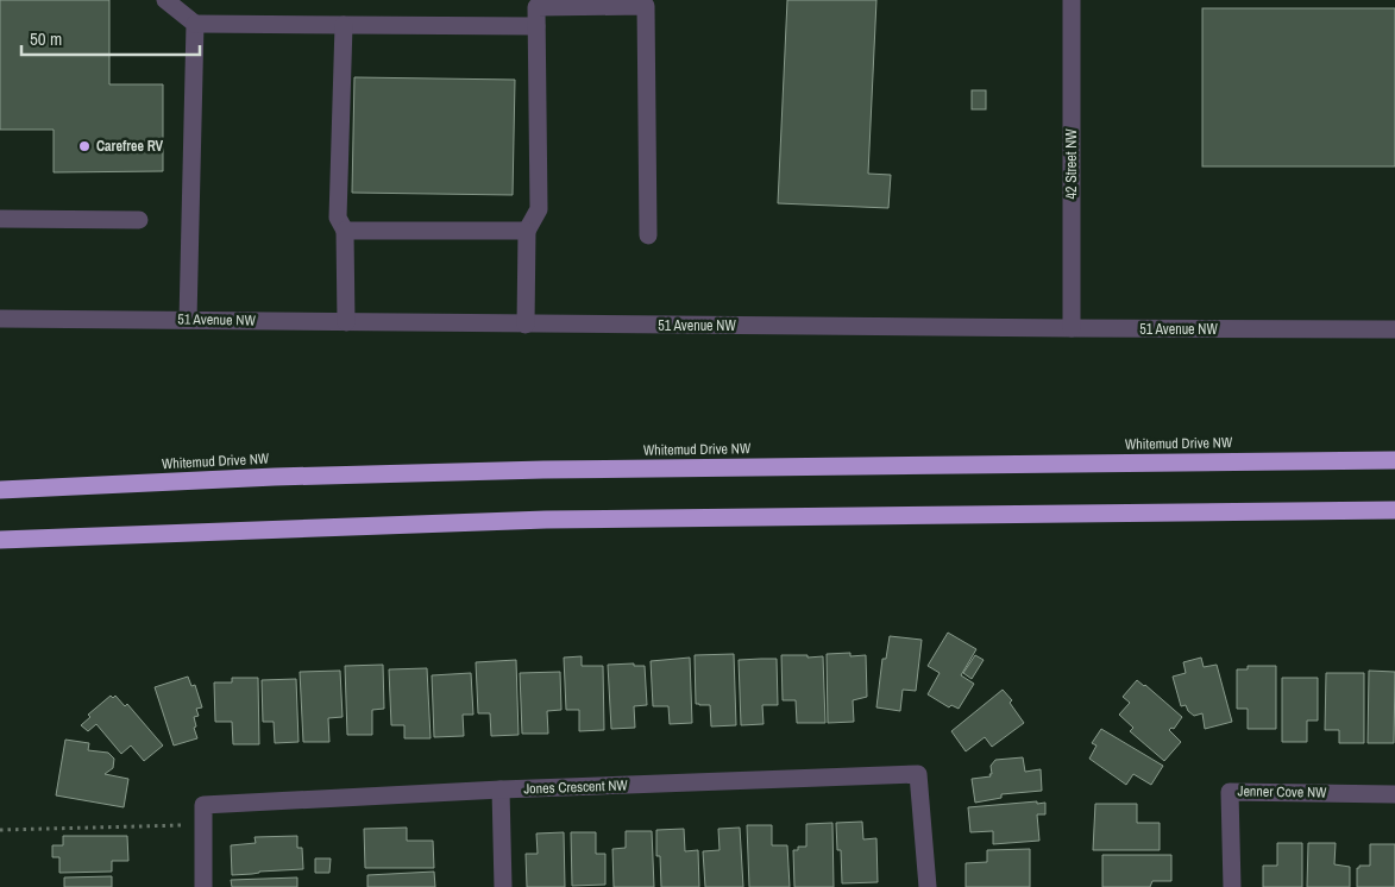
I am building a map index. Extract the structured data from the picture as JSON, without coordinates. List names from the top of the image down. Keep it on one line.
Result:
{"streets":{"highway":["Whitemud Drive NW"],"street":["42 Street NW","51 Avenue NW","Jones Crescent NW","Jenner Cove NW"]},"crossings":[["42 Street NW","51 Avenue NW"]],"places":["Carefree RV"],"scale_bar":"50 m"}
